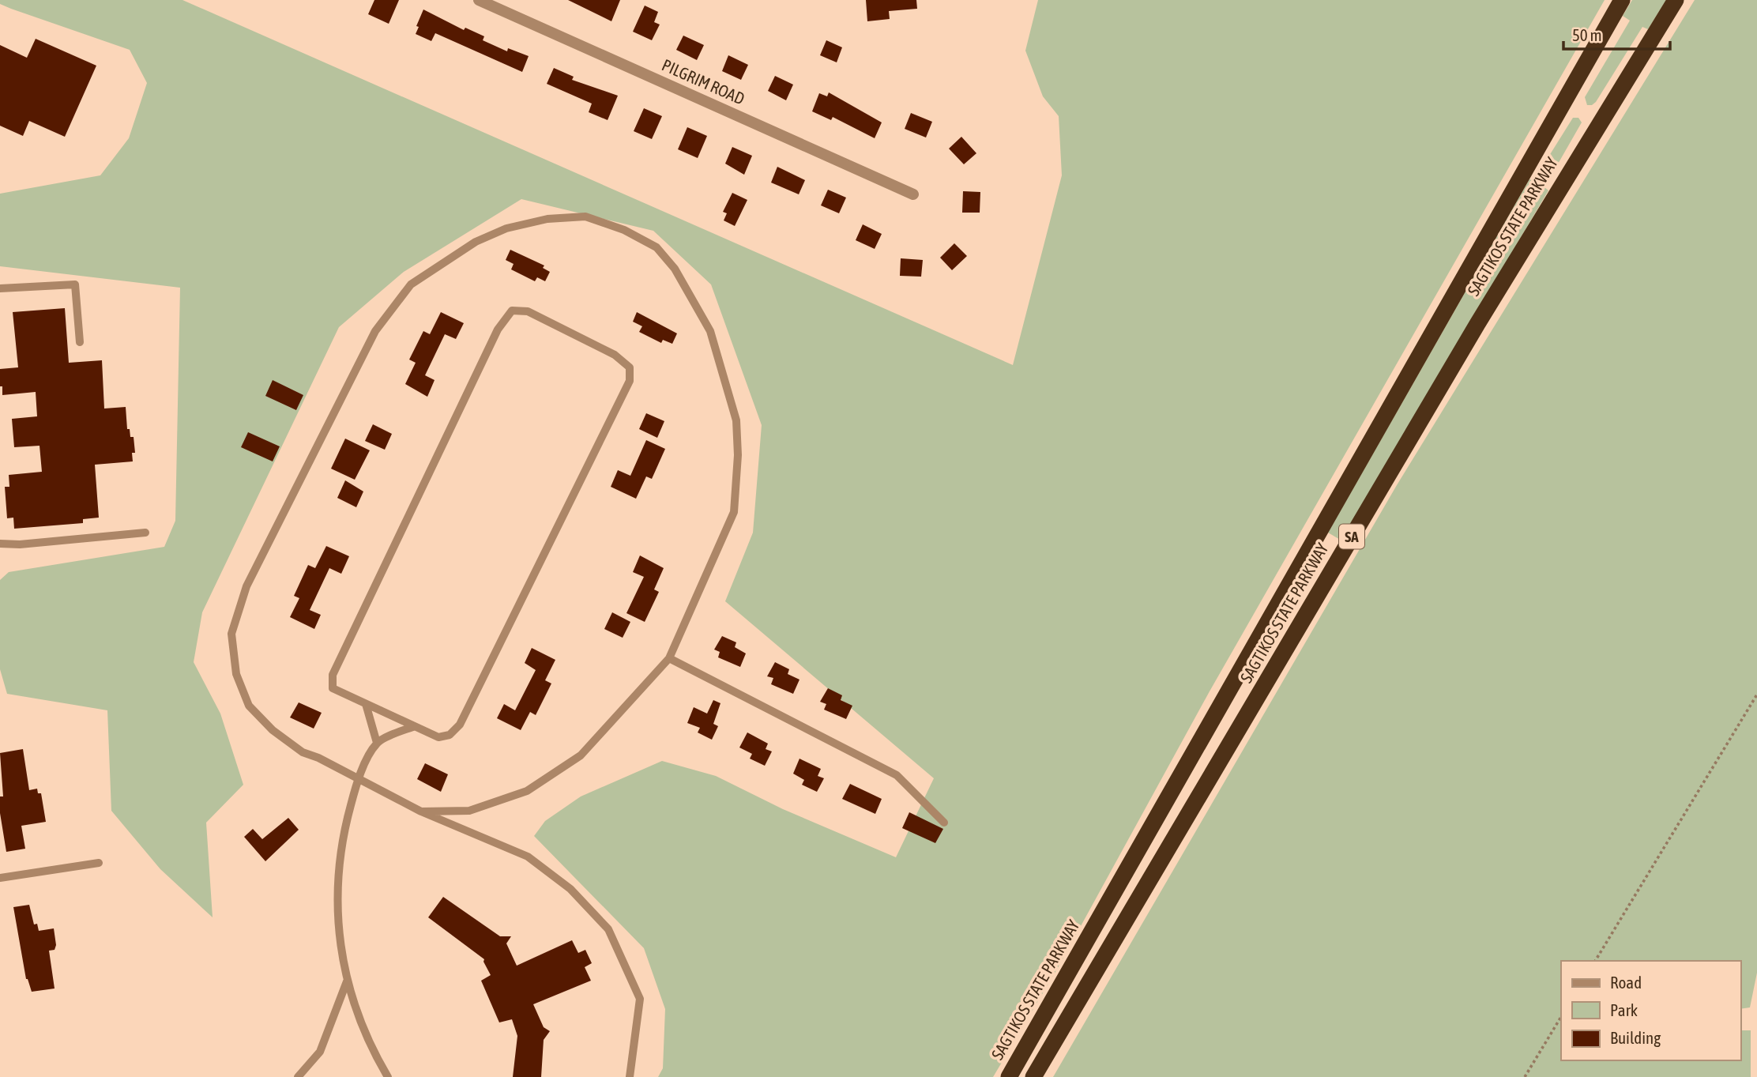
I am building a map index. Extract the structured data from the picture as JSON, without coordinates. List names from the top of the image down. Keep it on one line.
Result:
{"streets":{"highway":["SAGTIKOS STATE PARKWAY","SA"],"street":["PILGRIM ROAD"]},"legend":["Road","Park","Building"],"scale_bar":"50 m"}
